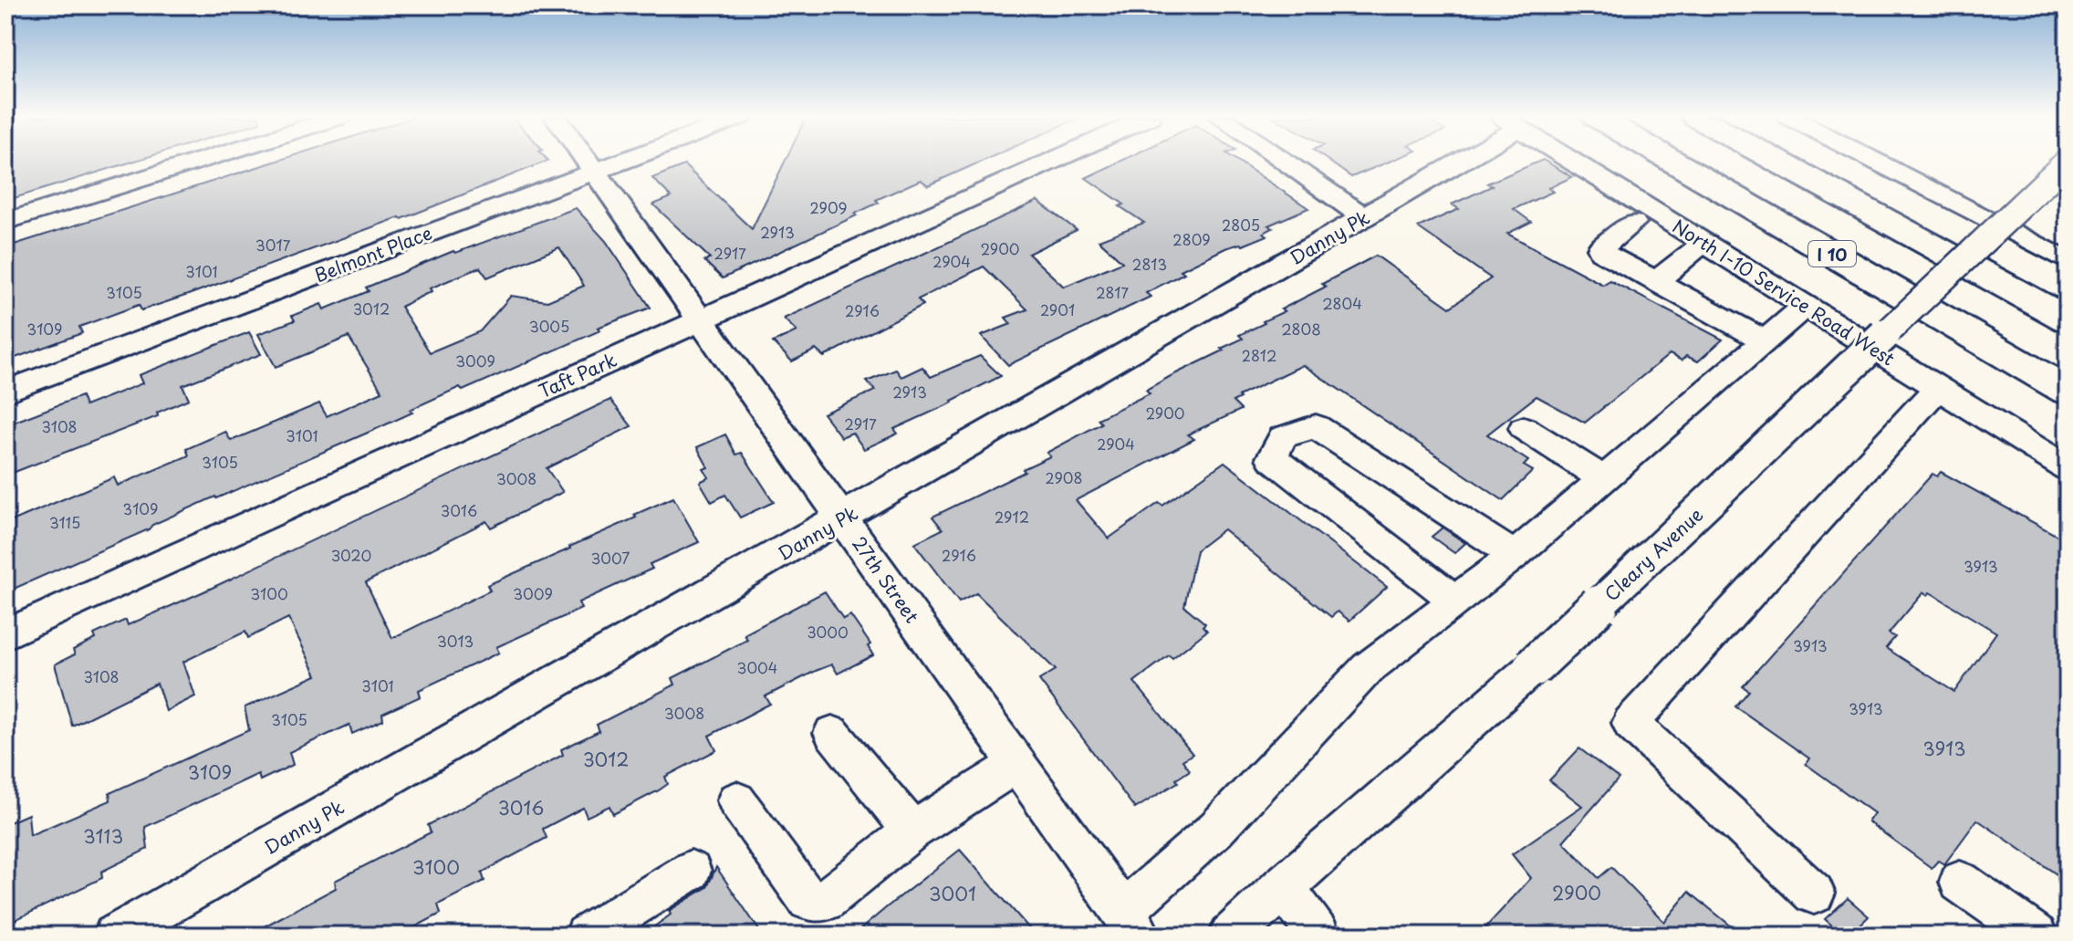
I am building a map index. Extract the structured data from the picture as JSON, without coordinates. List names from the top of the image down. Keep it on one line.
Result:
{"streets":{"highway":["I 10"],"street":["Danny Pk","Belmont Place","North I-10 Service Road West","Taft Park","Cleary Avenue","27th Street"]},"crossings":[["Danny Pk","27th Street"],["Belmont Place","27th Street"],["Taft Park","27th Street"]],"house_numbers":["2909","2805","2913","2809","3017","2900","2917","2904","2813","3101","3105","2817","2804","3012","2901","2916","3005","3109","2808","2812","3009","2913","2900","2917","3108","3101","2904","3105","2908","3008","3109","3016","2912","3115","3020","2916","3007","3913","3100","3009","3000","3013","3913","3004","3108","3101","3913","3008","3105","3913","3012","3109","3016","3113","3100","2900","3001"]}
